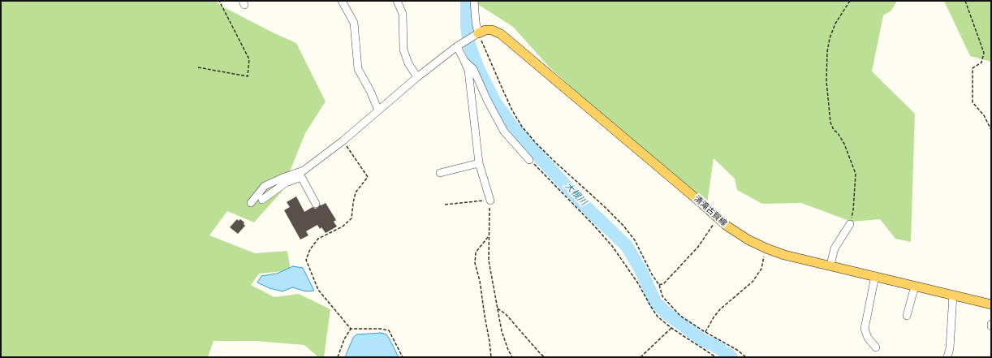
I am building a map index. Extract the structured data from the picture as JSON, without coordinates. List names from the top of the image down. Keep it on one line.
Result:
{"streets":{"main road":["清滝古賀線"]},"water":["大根川"]}
